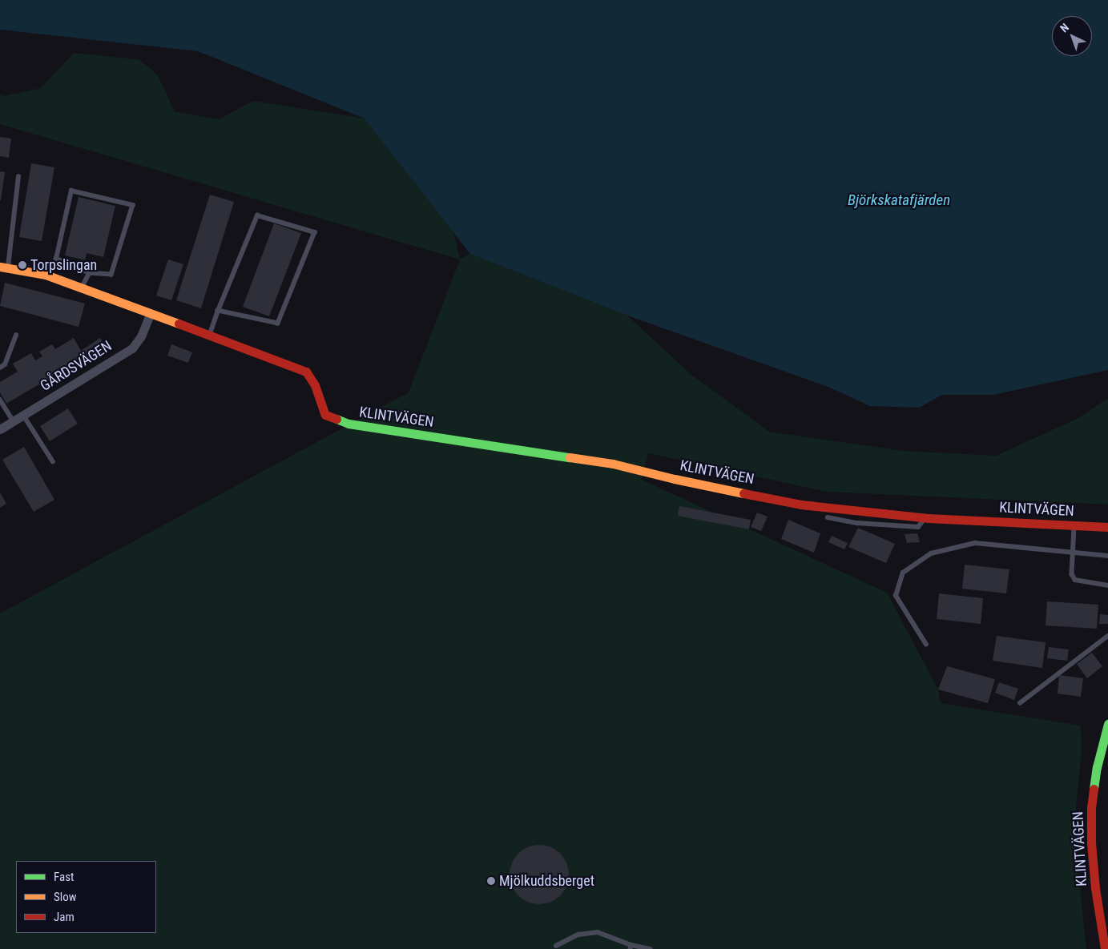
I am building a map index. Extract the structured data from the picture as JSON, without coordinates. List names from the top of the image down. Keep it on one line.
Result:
{"streets":{"street":["GÅRDSVÄGEN","KLINTVÄGEN"]},"water":["Björkskatafjärden"],"places":["Torpslingan","Mjölkuddsberget"],"legend":["Fast","Slow","Jam"],"north":"top left"}
